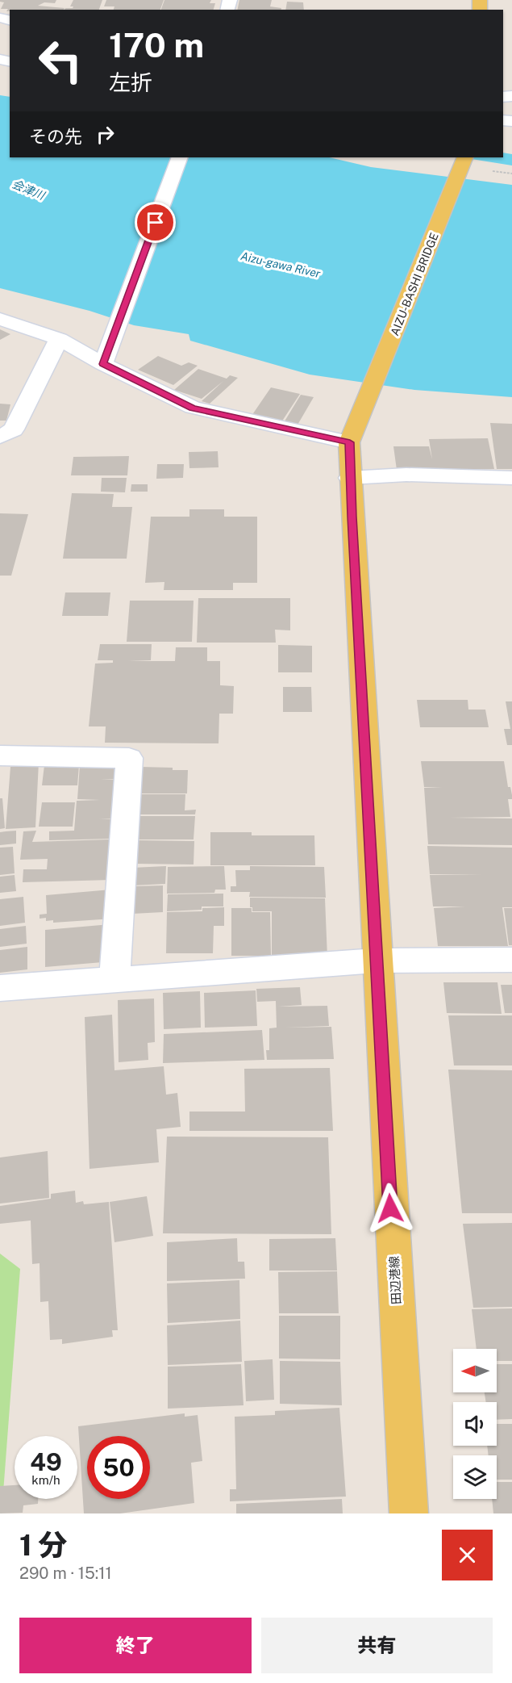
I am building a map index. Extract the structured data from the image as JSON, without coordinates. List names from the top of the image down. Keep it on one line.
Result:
{"streets":{"main road":["AIZU-BASHI BRIDGE","田辺港線"]},"crossings":[["AIZU-BASHI BRIDGE","田辺港線"]],"water":["会津川","Aizu-gawa River"],"north":"left","page":{"turn":["170 m","左折"],"then":"その先","speed":"49 km/h","limit":"50","heading":["1 分","290 m · 15:11"],"buttons":["終了","共有"]}}
